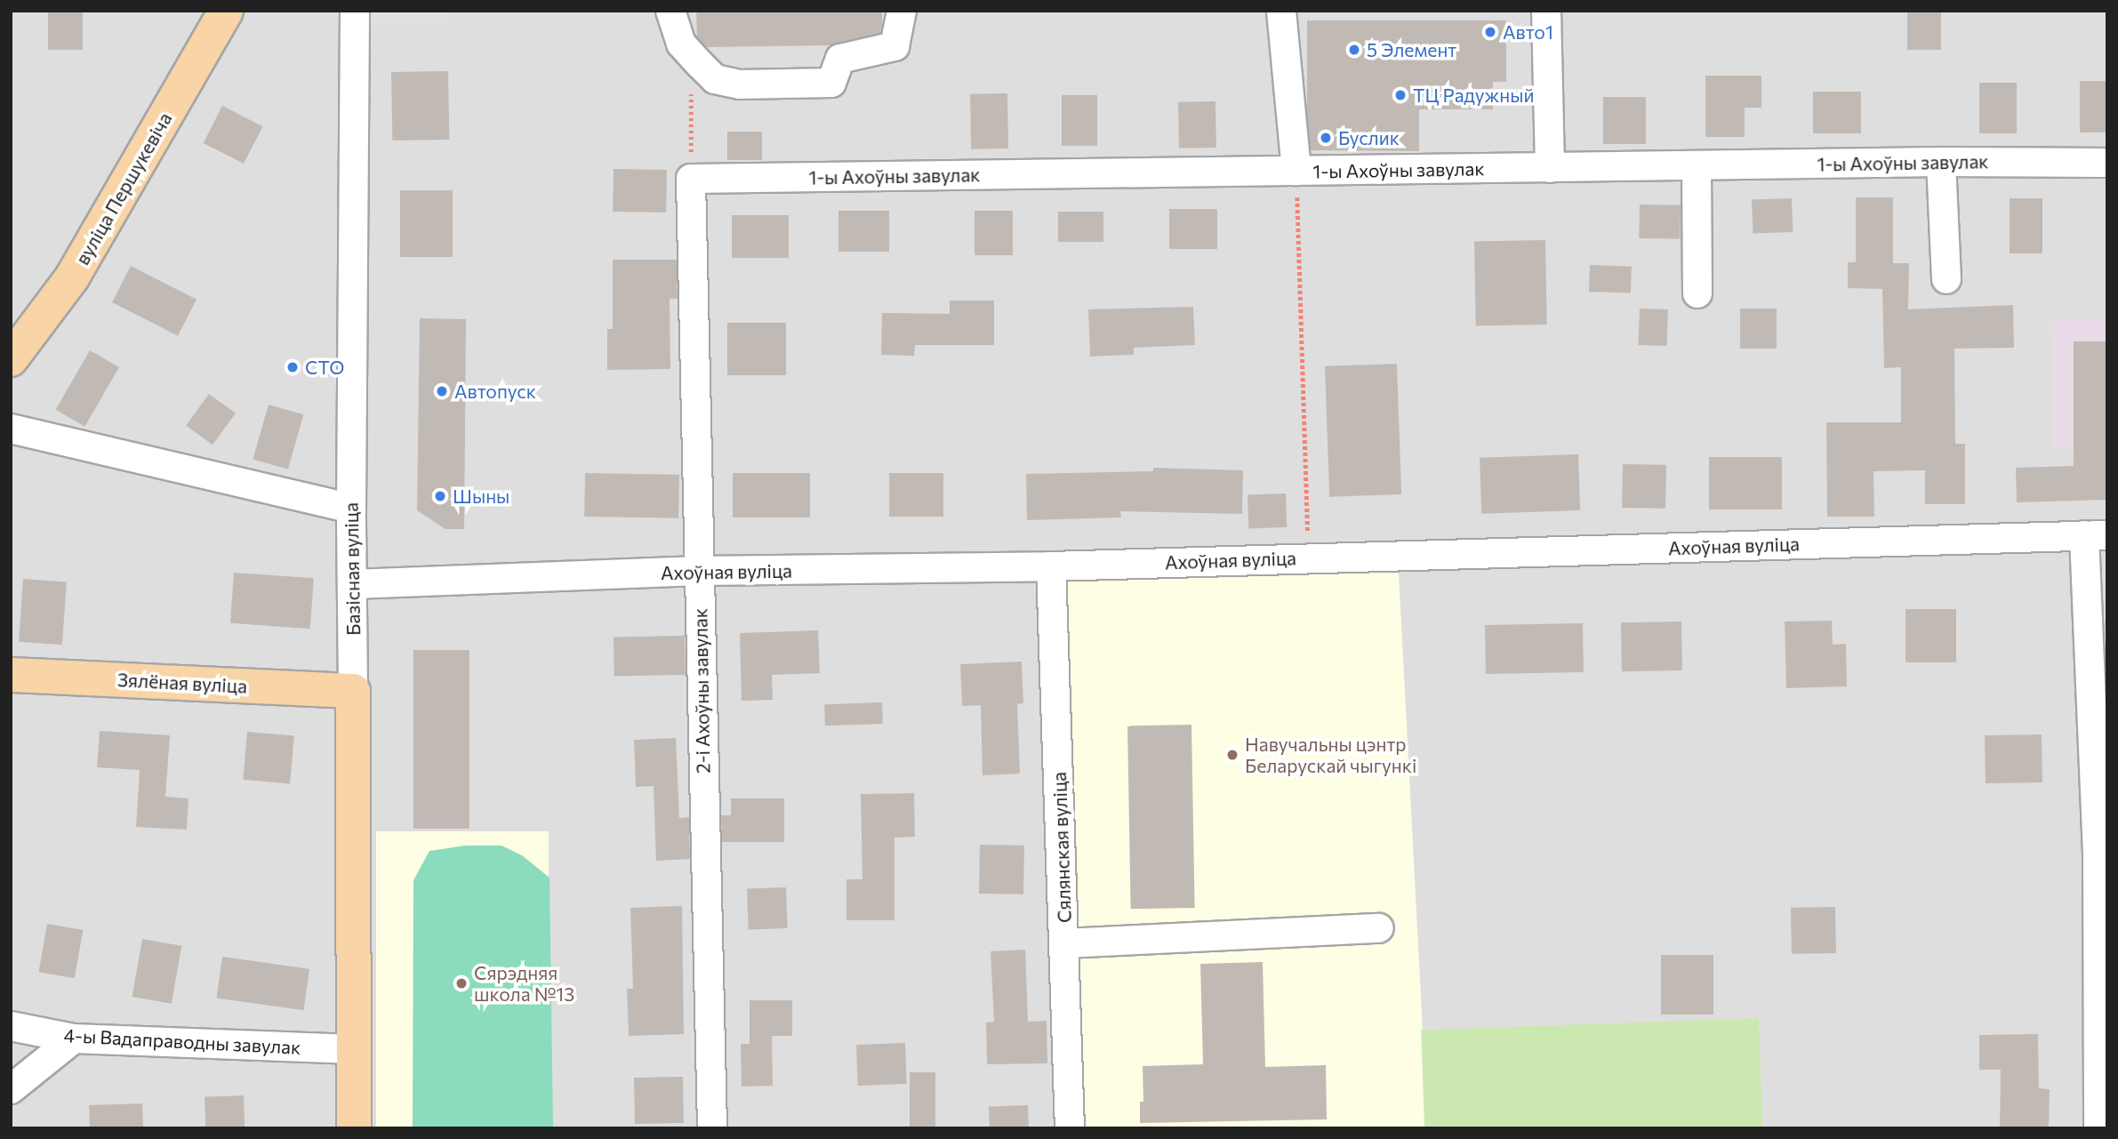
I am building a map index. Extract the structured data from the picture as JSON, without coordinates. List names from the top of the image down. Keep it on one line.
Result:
{"streets":{"main road":["вуліца Першукевіча","Базісная вуліца","Зялёная вуліца"],"street":["1-ы Ахоўны завулак","Ахоўная вуліца","2-і Ахоўны завулак","Сялянская вуліца","4-ы Вадаправодны завулак"]},"crossings":[["1-ы Ахоўны завулак","2-і Ахоўны завулак"],["Ахоўная вуліца","Базісная вуліца"],["Ахоўная вуліца","2-і Ахоўны завулак"],["Ахоўная вуліца","Сялянская вуліца"],["Базісная вуліца","Зялёная вуліца"],["Базісная вуліца","4-ы Вадаправодны завулак"]],"places":["Авто1","5 Элемент","ТЦ Радужный","Буслик","СТО","Автопуск","Шыны","Навучальны цэнтр Беларускай чыгункі","Сярэдняя школа №13"]}
